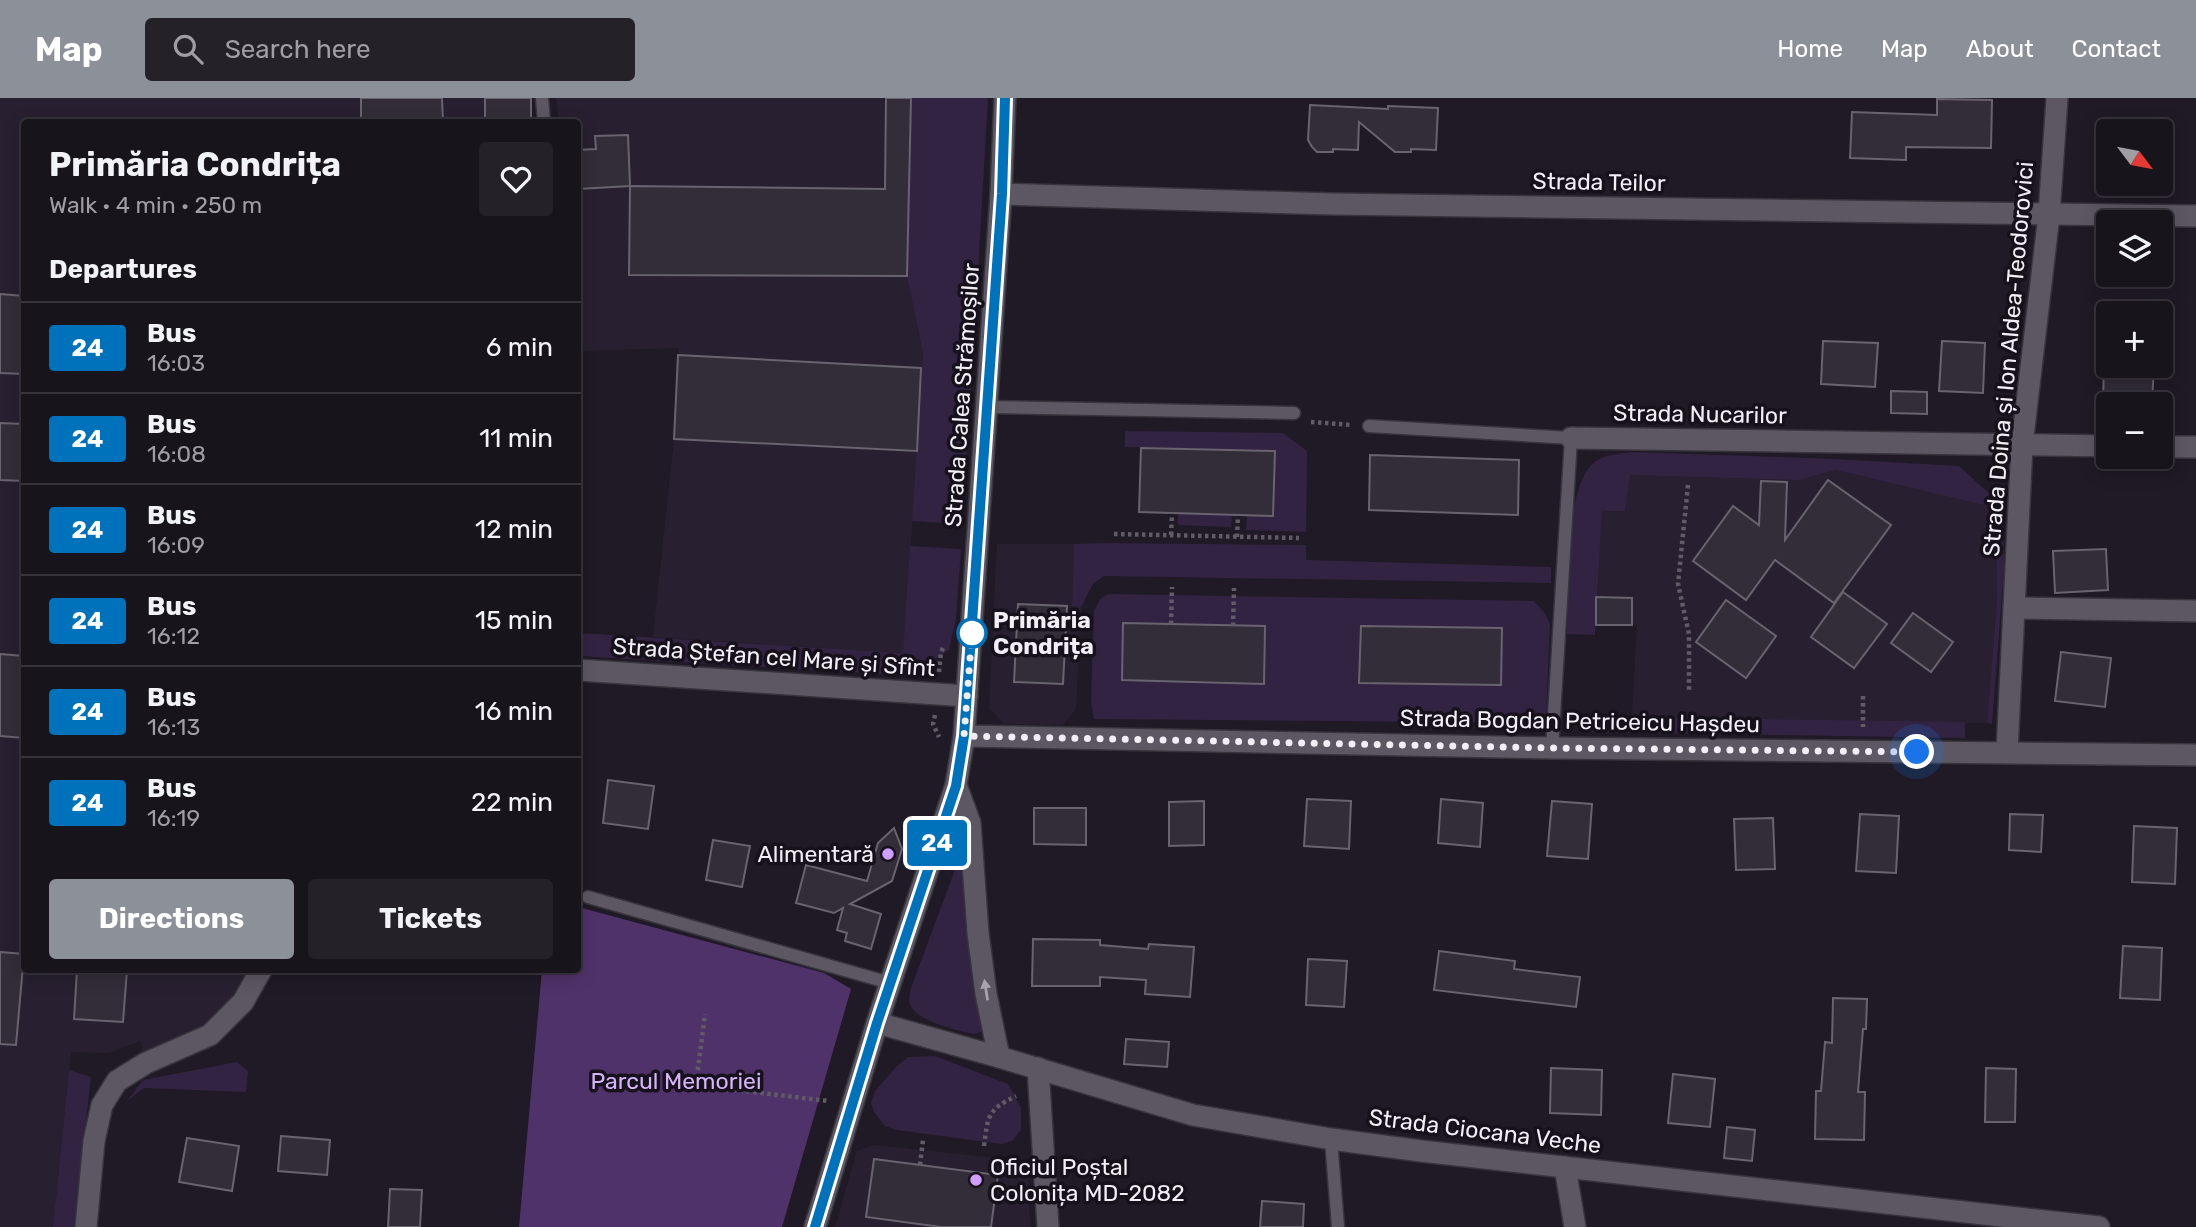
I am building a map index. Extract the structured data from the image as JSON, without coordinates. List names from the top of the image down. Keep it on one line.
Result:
{"streets":{"street":["Strada Teilor","Strada Doina și Ion Aldea-Teodorovici","Strada Calea Strămoșilor","Strada Nucarilor","Strada Ștefan cel Mare și Sfînt","Strada Bogdan Petriceicu Hașdeu","Strada Ciocana Veche"]},"crossings":[["Strada Teilor","Strada Doina și Ion Aldea-Teodorovici"],["Strada Teilor","Strada Calea Strămoșilor"],["Strada Doina și Ion Aldea-Teodorovici","Strada Nucarilor"],["Strada Doina și Ion Aldea-Teodorovici","Strada Bogdan Petriceicu Hașdeu"],["Strada Calea Strămoșilor","Strada Ștefan cel Mare și Sfînt"],["Strada Calea Strămoșilor","Strada Bogdan Petriceicu Hașdeu"]],"parks":["Parcul Memoriei"],"places":["Primăria Condrița","Alimentară","Oficiul Poștal Colonița MD-2082"],"lines":["bus line 24"],"north":"bottom right","page":{"header":"Map","search":"Search here","nav":["Home","Map","About","Contact"],"on_map":"24","map_buttons":["+","−"],"heading":[["Primăria Condrița","Walk · 4 min · 250 m"],"Departures"],"list":[{"mark":"24","name":"Bus","note":"16:03","value":"6 min"},{"mark":"24","name":"Bus","note":"16:08","value":"11 min"},{"mark":"24","name":"Bus","note":"16:09","value":"12 min"},{"mark":"24","name":"Bus","note":"16:12","value":"15 min"},{"mark":"24","name":"Bus","note":"16:13","value":"16 min"},{"mark":"24","name":"Bus","note":"16:19","value":"22 min"}],"buttons":["Directions","Tickets"]}}
